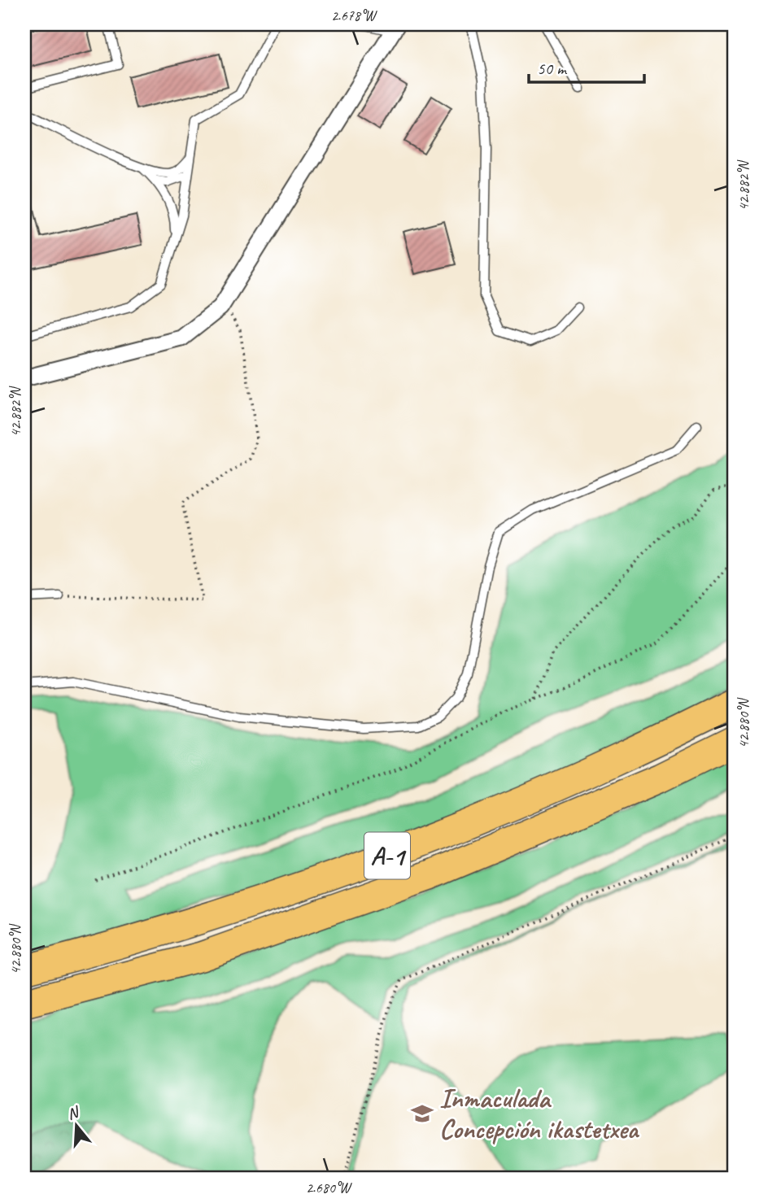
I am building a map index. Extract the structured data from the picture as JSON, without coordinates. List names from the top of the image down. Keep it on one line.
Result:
{"streets":{"highway":["A-1"]},"places":{"school or university":["Inmaculada Concepción ikastetxea"]},"scale_bar":"50 m","north":"top","coordinates":["2.678°W","42.882°N","42.880°N","2.680°W"]}
